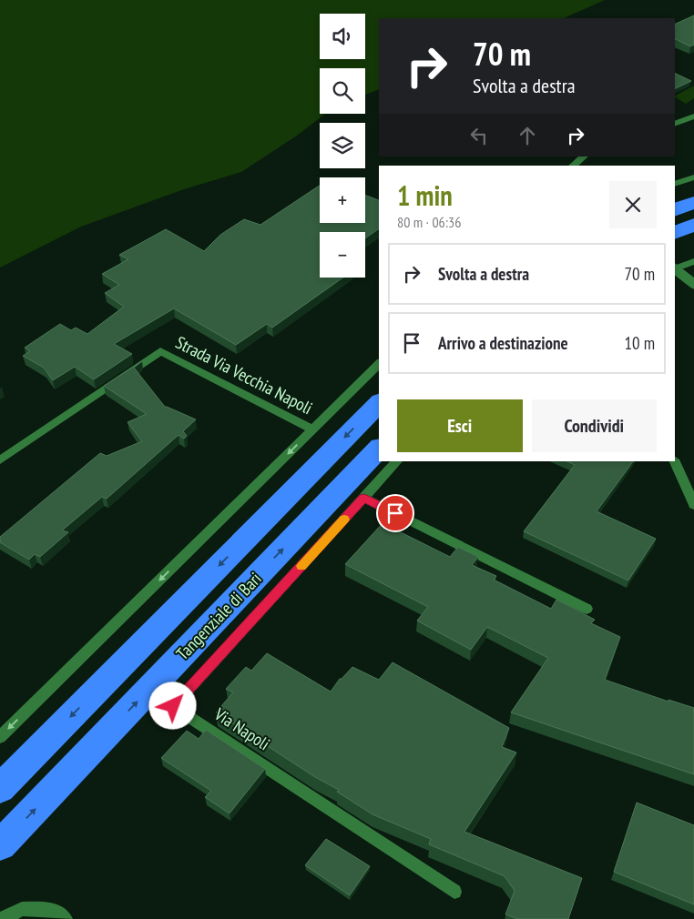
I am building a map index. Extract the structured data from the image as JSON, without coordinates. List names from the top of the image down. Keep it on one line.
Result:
{"streets":{"highway":["Tangenziale di Bari"],"street":["Strada Via Vecchia Napoli","Via Napoli"]},"page":{"map_buttons":["+","−"],"turn":["70 m","Svolta a destra"],"heading":["1 min","80 m · 06:36"],"list":[{"name":"Svolta a destra","value":"70 m"},{"name":"Arrivo a destinazione","value":"10 m"}],"buttons":["Esci","Condividi"]}}
